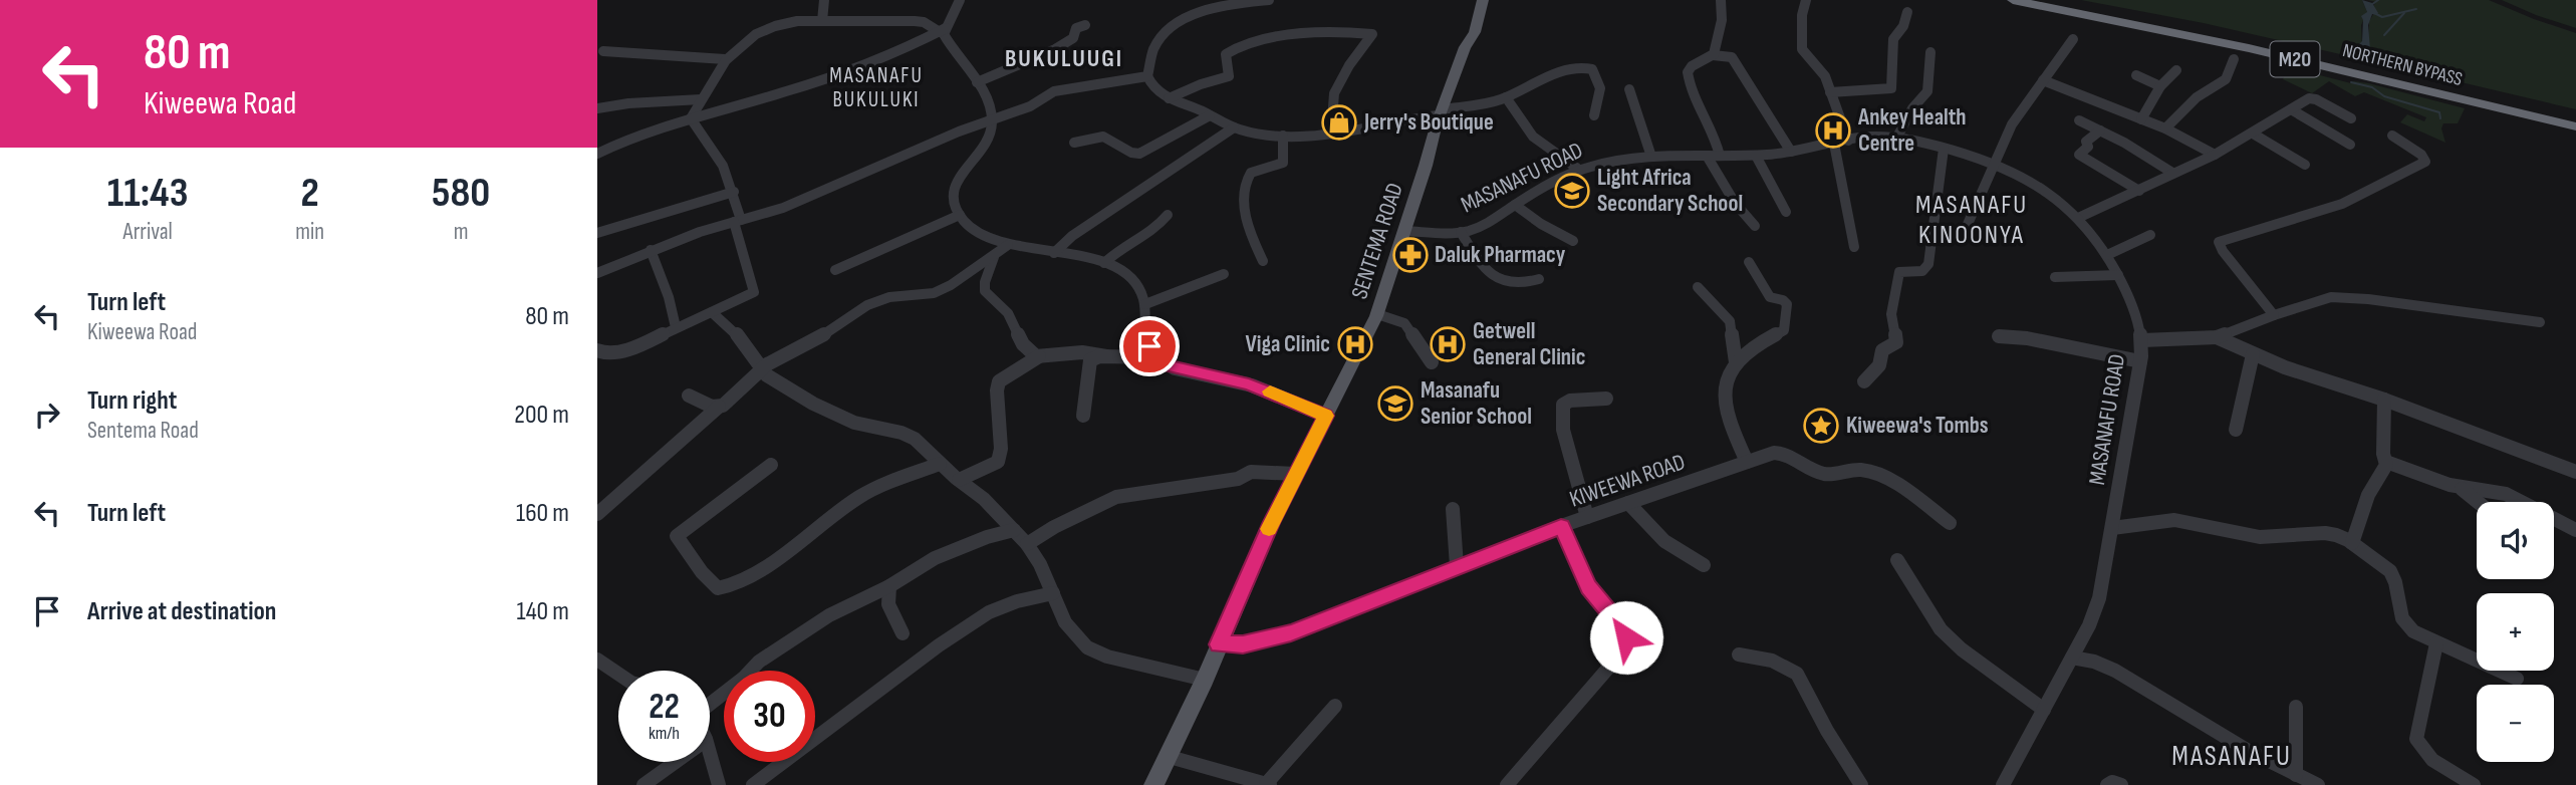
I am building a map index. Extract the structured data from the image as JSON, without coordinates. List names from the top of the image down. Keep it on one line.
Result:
{"streets":{"highway":["M20","NORTHERN BYPASS"],"main road":["SENTEMA ROAD"],"street":["MASANAFU ROAD","KIWEEWA ROAD"]},"crossings":[["MASANAFU ROAD","SENTEMA ROAD"],["SENTEMA ROAD","KIWEEWA ROAD"]],"districts":["BUKULUUGI","MASANAFU BUKULUKI","MASANAFU KINOONYA","MASANAFU"],"places":{"shop":["Jerry's Boutique"],"hospital":["Ankey Health Centre","Viga Clinic","Getwell General Clinic"],"school or university":["Light Africa Secondary School","Masanafu Senior School"],"pharmacy":["Daluk Pharmacy"],"place":["Kiweewa's Tombs"]},"page":{"turn":["80 m","Kiweewa Road"],"eta":["11:43","Arrival","2","min","580","m"],"list":[{"name":"Turn left","note":"Kiweewa Road","value":"80 m"},{"name":"Turn right","note":"Sentema Road","value":"200 m"},{"name":"Turn left","value":"160 m"},{"name":"Arrive at destination","value":"140 m"}],"map_buttons":["+","−"],"speed":"22 km/h","limit":"30"}}
